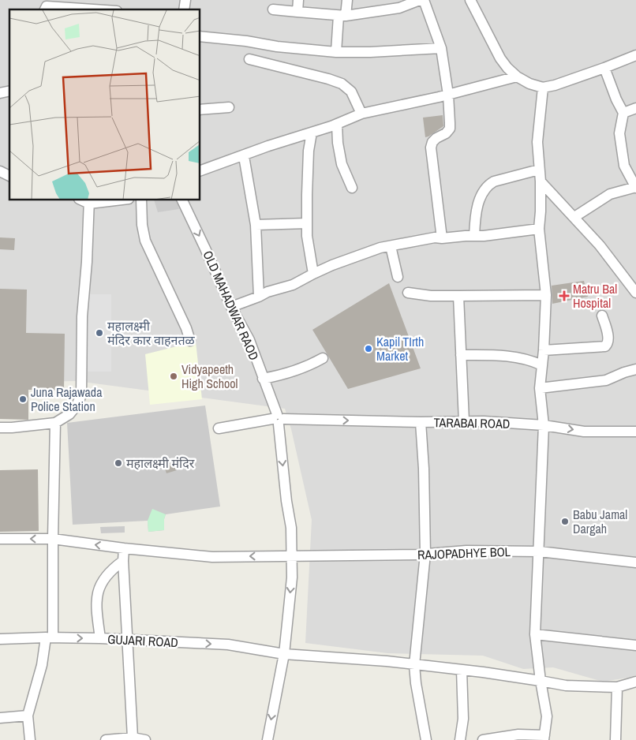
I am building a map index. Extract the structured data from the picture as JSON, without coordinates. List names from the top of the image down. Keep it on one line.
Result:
{"streets":{"street":["OLD MAHADWAR RAOD","TARABAI ROAD","RAJOPADHYE BOL","GUJARI ROAD"]},"crossings":[["OLD MAHADWAR RAOD","TARABAI ROAD"],["OLD MAHADWAR RAOD","RAJOPADHYE BOL"],["OLD MAHADWAR RAOD","GUJARI ROAD"]],"one_way":["RAJOPADHYE BOL"],"places":{"health":["Matru Bal Hospital"],"other":["महालक्ष्मी मंदिर कार वाहनतळ","Kapil TIrth Market","Vidyapeeth High School","Juna Rajawada Police Station","महालक्ष्मी मंदिर","Babu Jamal Dargah"]}}
